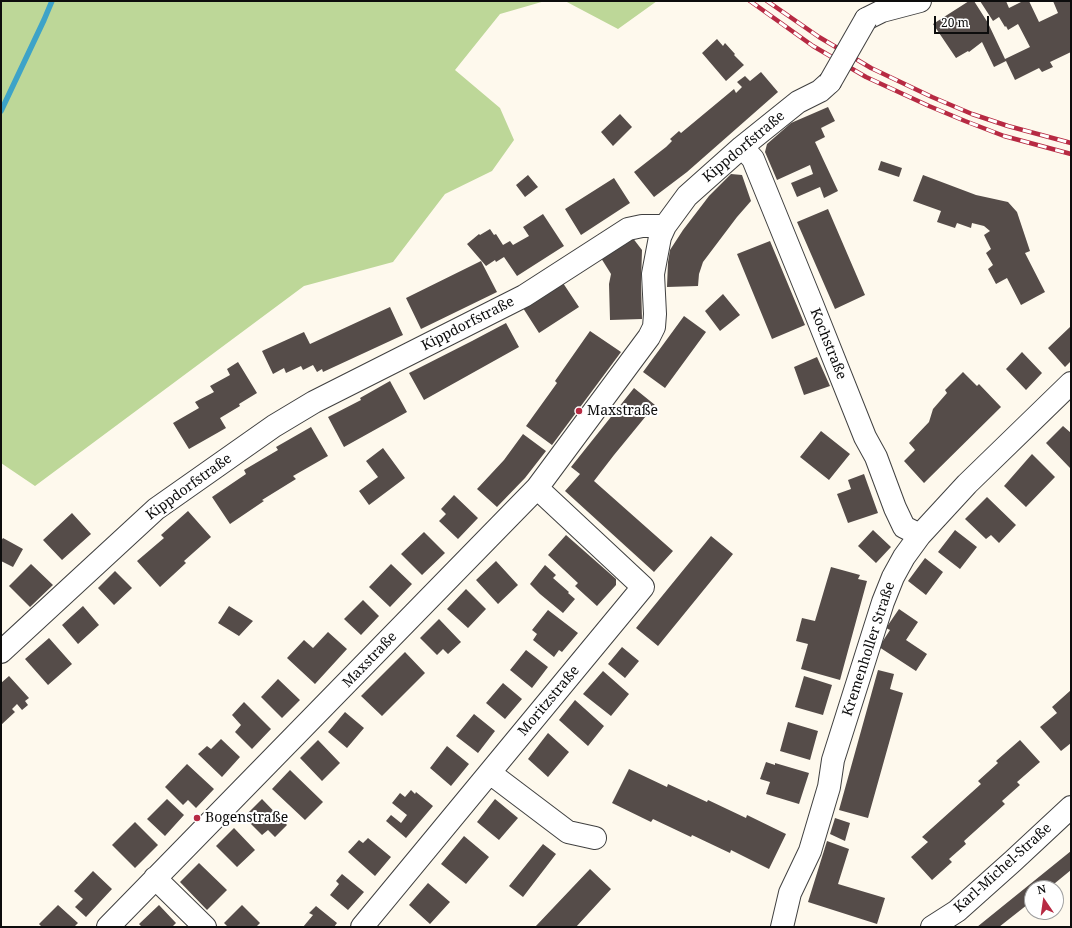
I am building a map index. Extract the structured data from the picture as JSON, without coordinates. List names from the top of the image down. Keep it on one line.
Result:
{"streets":{"street":["Kippdorfstraße","Kochstraße","Kremenholler Straße","Maxstraße","Moritzstraße","Karl-Michel-Straße"]},"crossings":[["Kippdorfstraße","Kochstraße"],["Kippdorfstraße","Maxstraße"],["Kochstraße","Kremenholler Straße"],["Maxstraße","Moritzstraße"]],"places":["Maxstraße","Bogenstraße"],"scale_bar":"20 m","north":"top"}
